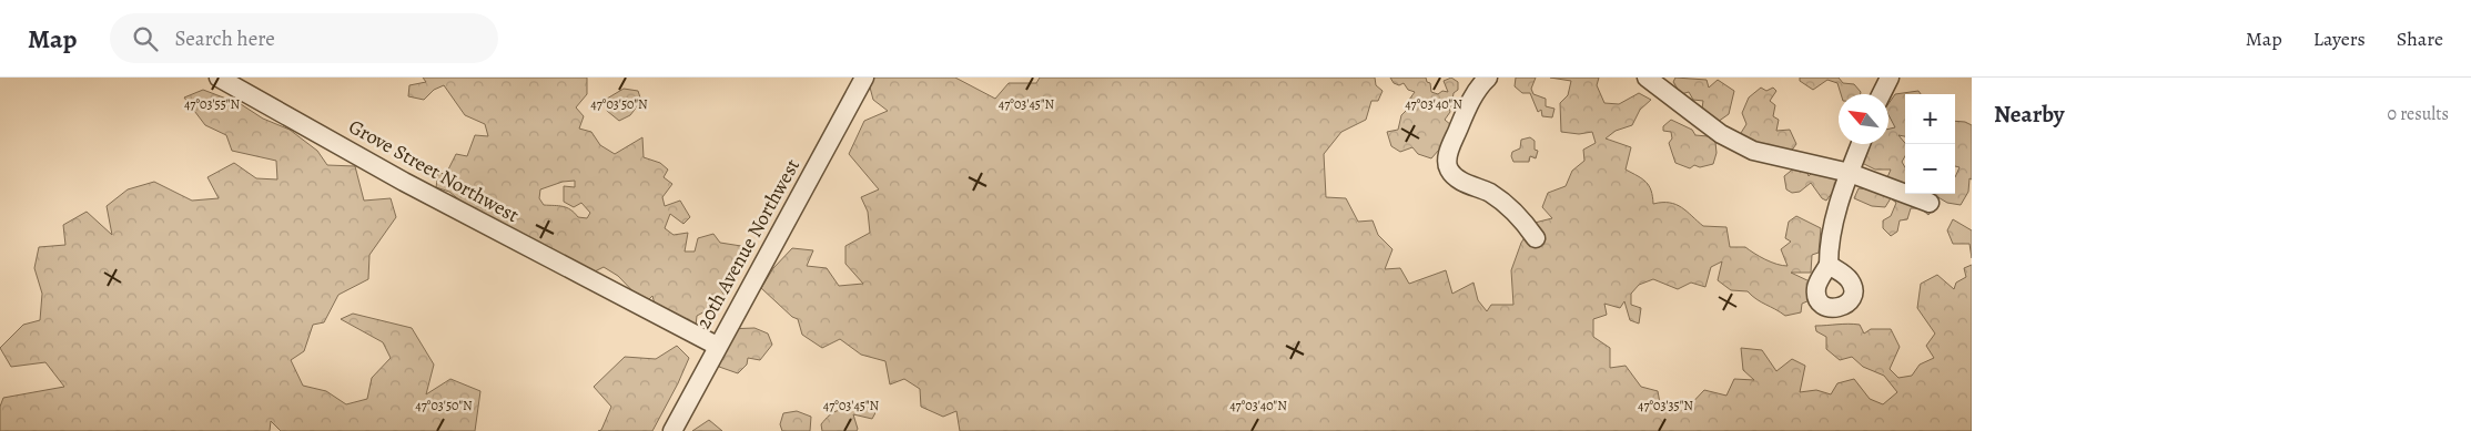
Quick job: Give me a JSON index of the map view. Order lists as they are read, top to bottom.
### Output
{
  "streets": {
    "street": ["Grove Street Northwest", "20th Avenue Northwest"]
  },
  "crossings": [
    ["Grove Street Northwest", "20th Avenue Northwest"]
  ],
  "north": "top left",
  "page": {
    "header": "Map",
    "search": "Search here",
    "nav": ["Map", "Layers", "Share"],
    "heading": ["Nearby", "0 results"],
    "map_buttons": ["+", "−"]
  },
  "coordinates": [
    "47°03'55\"N",
    "47°03'50\"N",
    "47°03'45\"N",
    "47°03'40\"N",
    "47°03'35\"N"
  ]
}
